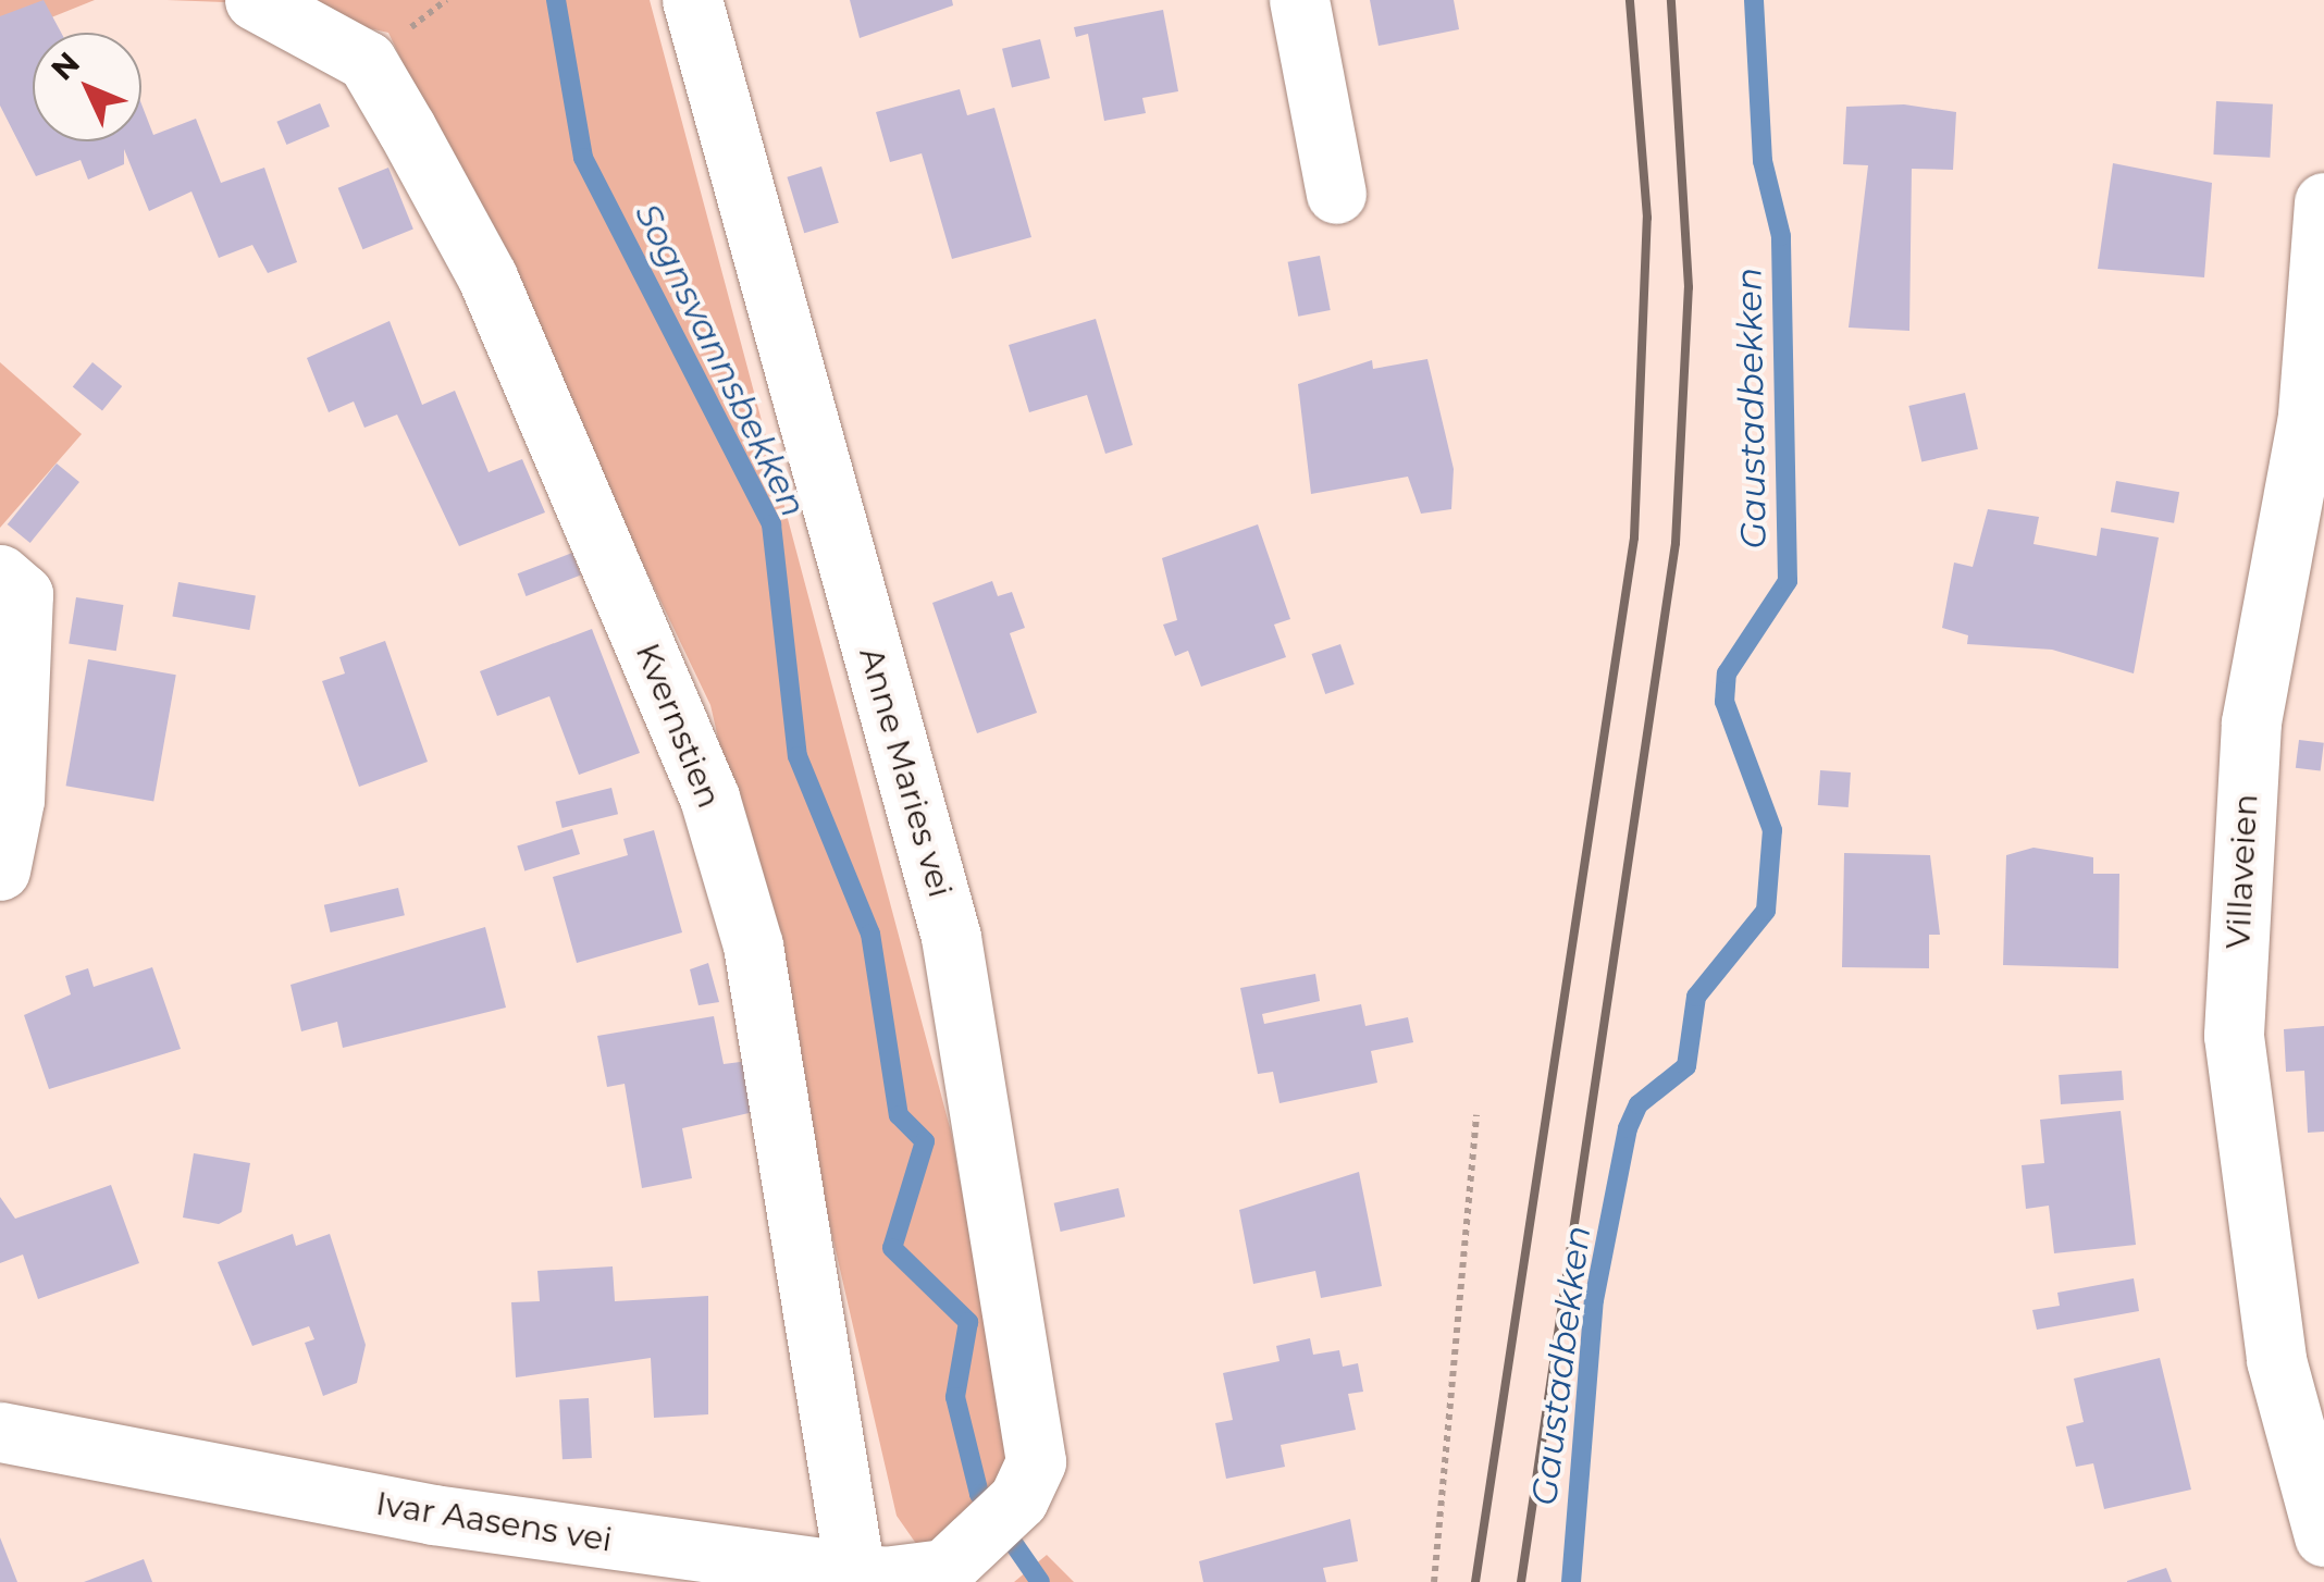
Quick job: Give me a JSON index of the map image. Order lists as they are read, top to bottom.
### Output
{
  "streets": {
    "street": [
      "Kvernstien",
      "Anne Maries vei",
      "Villaveien",
      "Ivar Aasens vei"
    ]
  },
  "crossings": [
    ["Kvernstien", "Ivar Aasens vei"],
    ["Anne Maries vei", "Ivar Aasens vei"]
  ],
  "water": ["Sognsvannsbekken", "Gaustadbekken"],
  "north": "top left"
}
